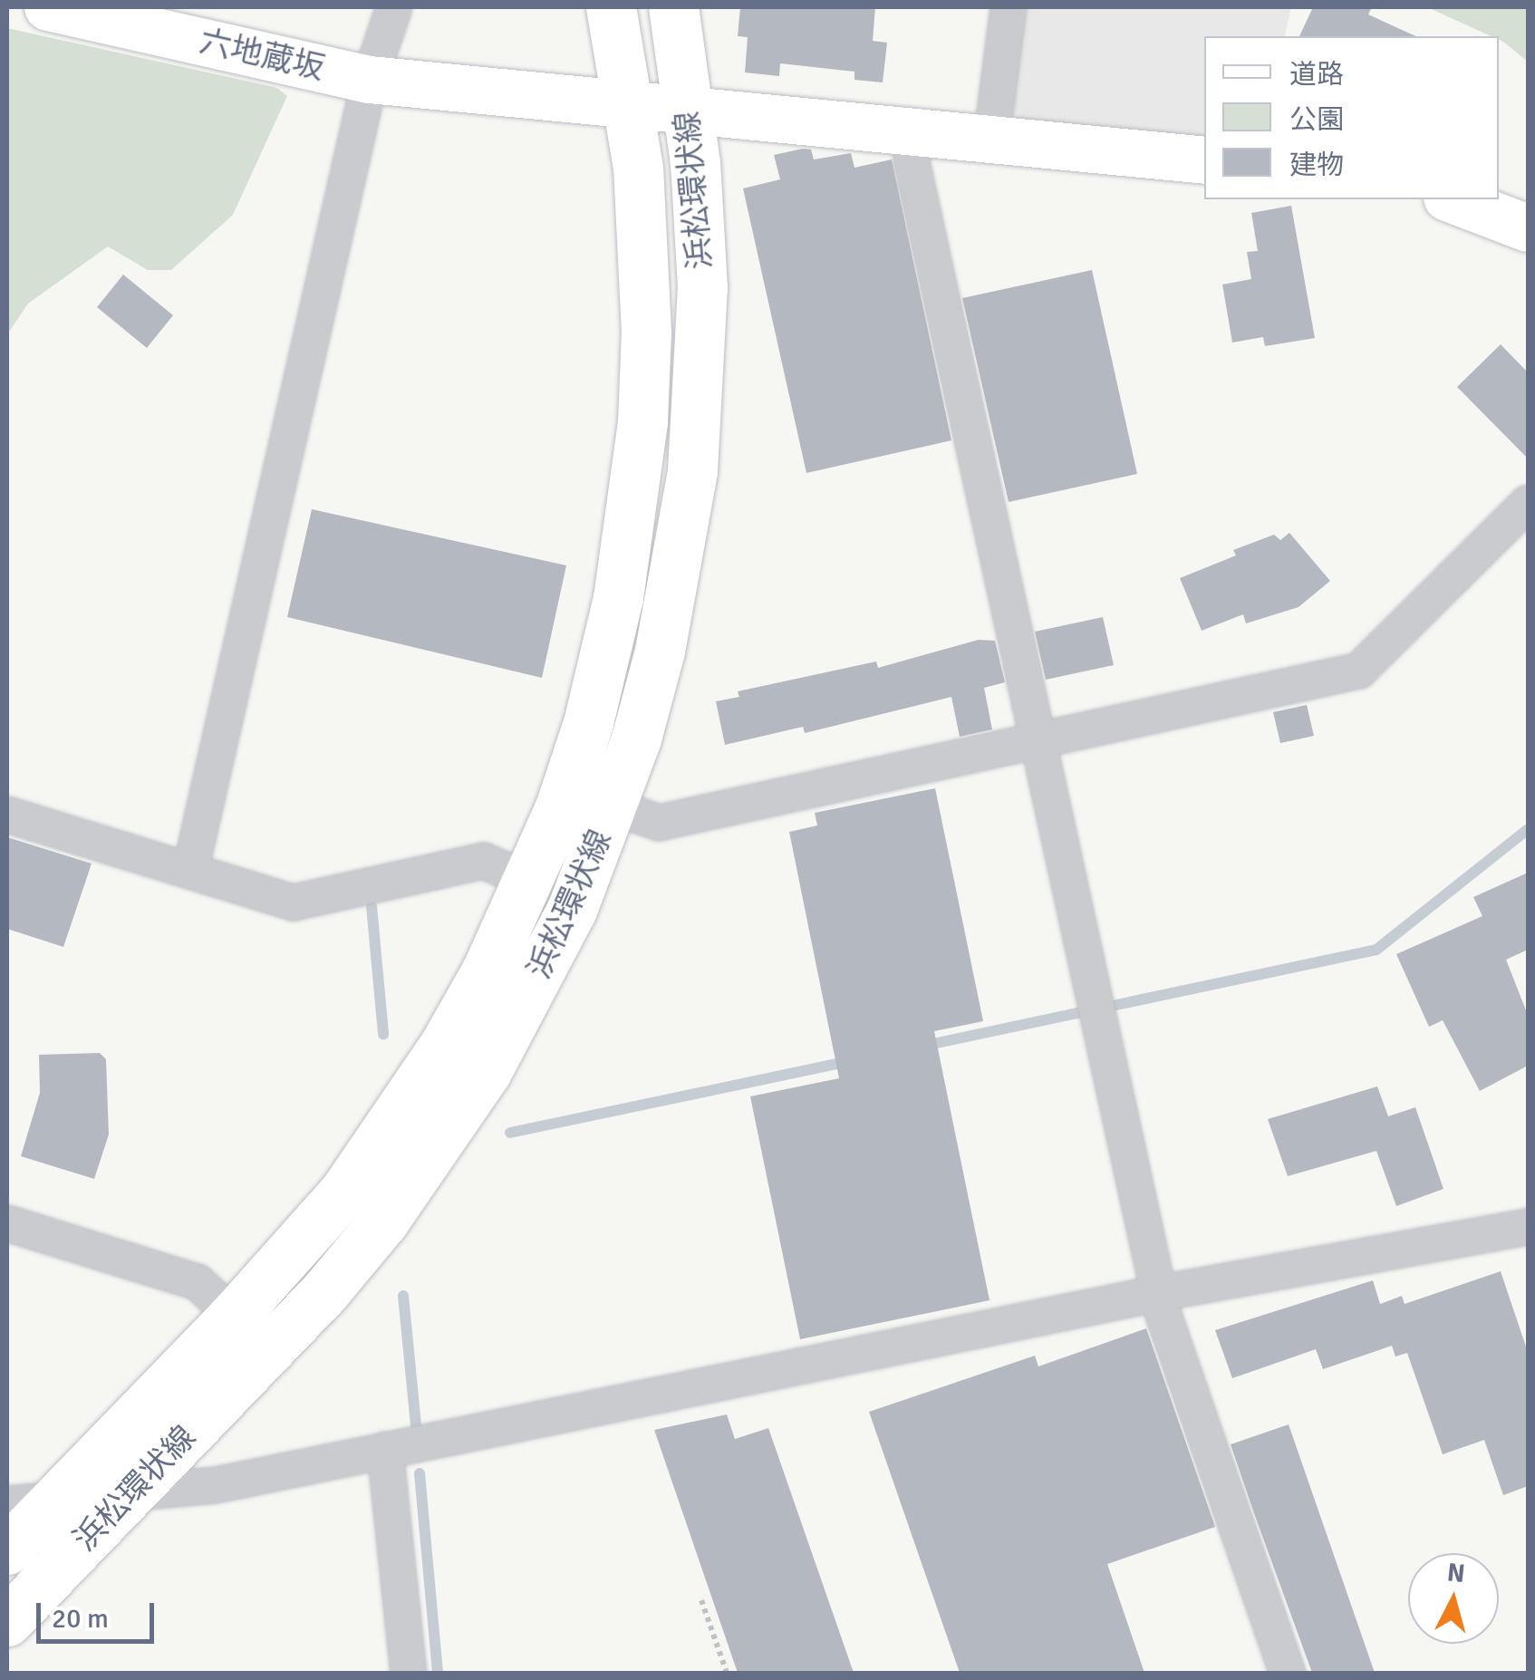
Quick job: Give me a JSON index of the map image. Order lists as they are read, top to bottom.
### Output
{
  "streets": {
    "main road": ["浜松環状線"],
    "street": ["六地蔵坂"]
  },
  "crossings": [
    ["六地蔵坂", "浜松環状線"]
  ],
  "legend": ["道路", "公園", "建物"],
  "scale_bar": "20 m",
  "north": "top"
}
